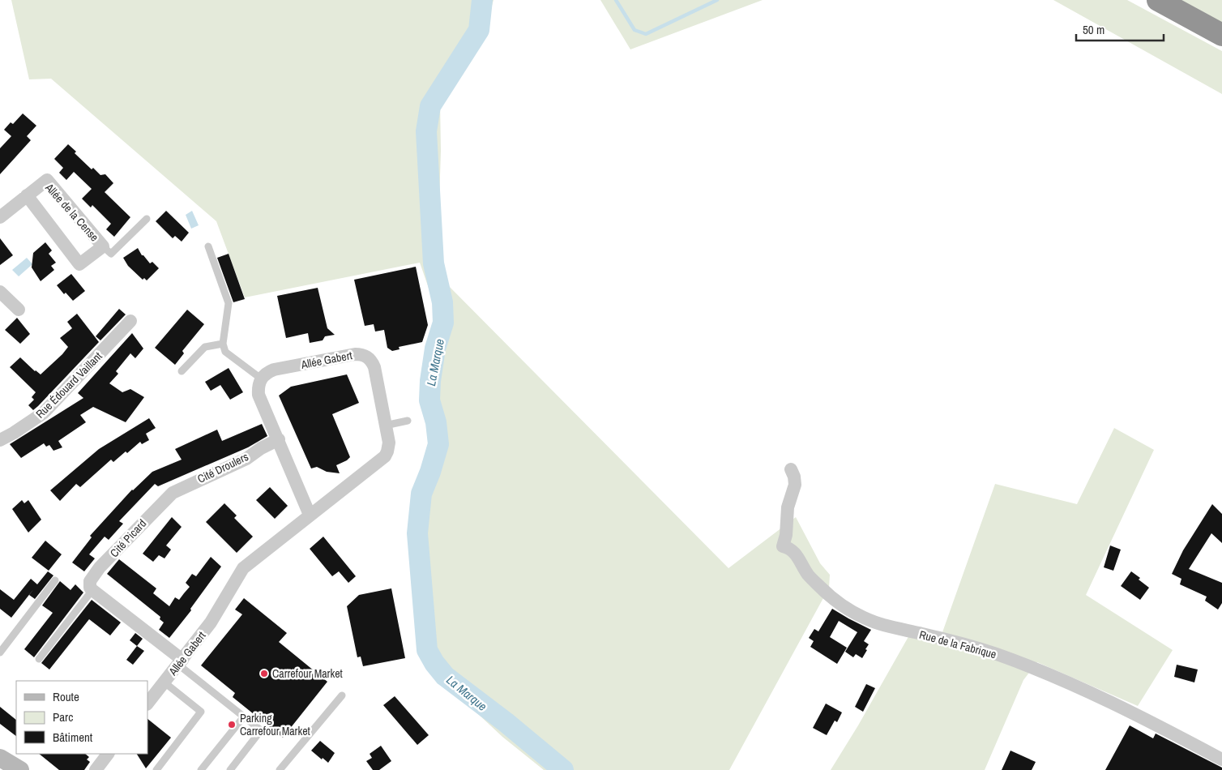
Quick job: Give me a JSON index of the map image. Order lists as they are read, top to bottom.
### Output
{
  "streets": {
    "street": [
      "Allée de la Cense",
      "Allée Gabert",
      "Rue Édouard Vaillant",
      "Cité Droulers",
      "Cité Picard",
      "Rue de la Fabrique"
    ]
  },
  "crossings": [
    ["Cité Droulers", "Cité Picard"]
  ],
  "water": ["La Marque"],
  "places": ["Carrefour Market", "Parking Carrefour Market"],
  "legend": ["Route", "Parc", "Bâtiment"],
  "scale_bar": "50 m"
}
